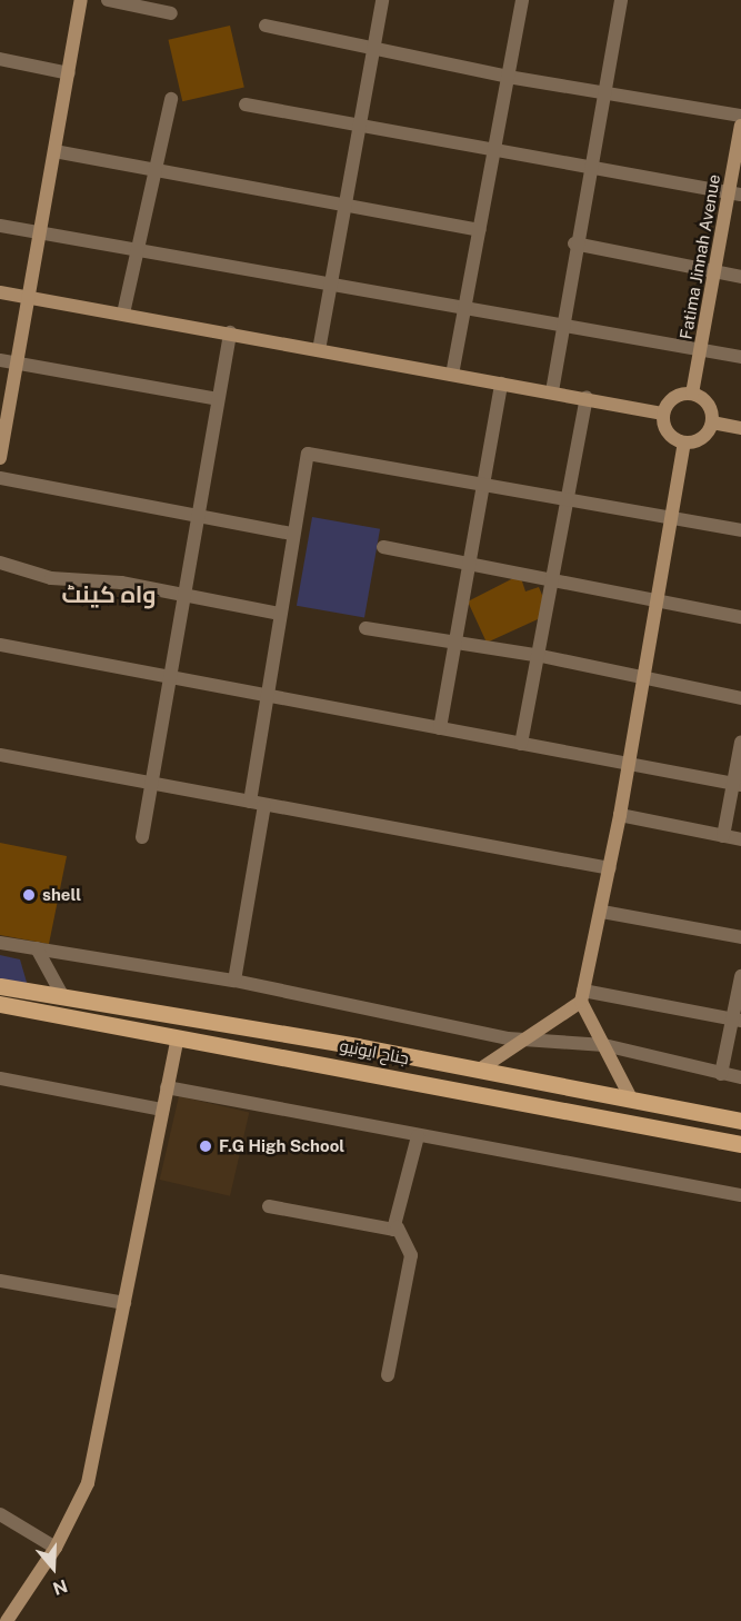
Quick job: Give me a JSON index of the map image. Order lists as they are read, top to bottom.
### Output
{
  "streets": {
    "main road": ["جناح ایونیو"],
    "street": ["Fatima Jinnah Avenue"]
  },
  "districts": ["واہ کینٹ"],
  "places": ["shell", "F.G High School"],
  "north": "bottom"
}
